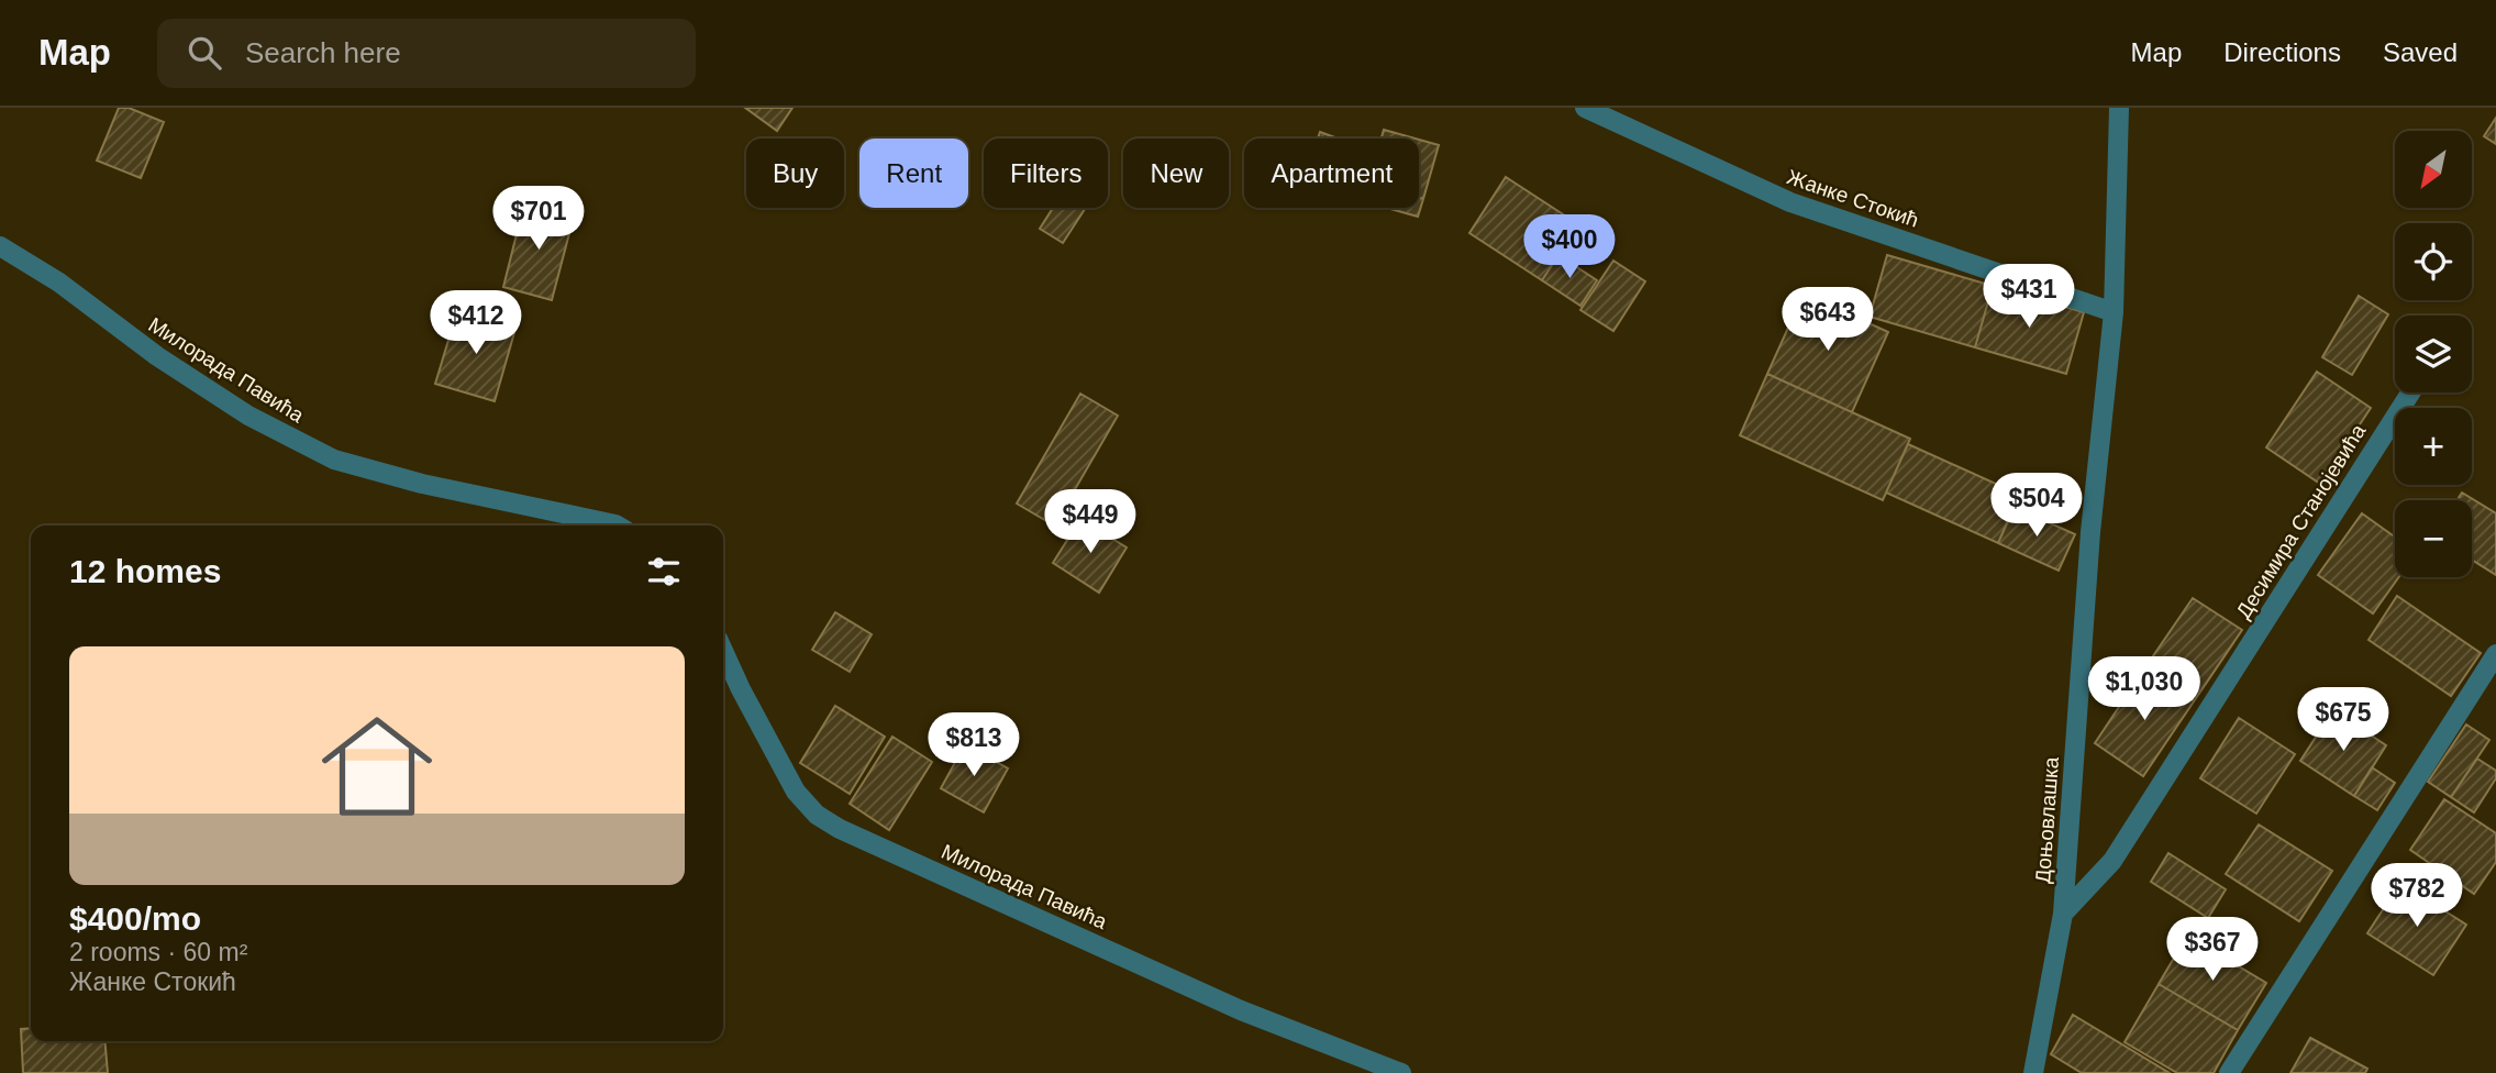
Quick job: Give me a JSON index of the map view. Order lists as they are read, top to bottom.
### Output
{
  "streets": {
    "street": [
      "Жанке Стокић",
      "Милорада Павића",
      "Десимира Станојевића",
      "Доњовлашка"
    ]
  },
  "crossings": [
    ["Жанке Стокић", "Доњовлашка"],
    ["Десимира Станојевића", "Доњовлашка"]
  ],
  "north": "bottom left",
  "page": {
    "header": "Map",
    "search": "Search here",
    "nav": ["Map", "Directions", "Saved"],
    "map_buttons": ["+", "−"],
    "chip": [
      "Buy",
      "Rent",
      "Filters",
      "New",
      "Apartment"
    ],
    "price": [
      "$701",
      "$400",
      "$431",
      "$643",
      "$412",
      "$504",
      "$449",
      "$1,030",
      "$675",
      "$813",
      "$782",
      "$367"
    ],
    "heading": "12 homes",
    "list": [
      {
        "name": "$400/mo",
        "note": "2 rooms · 60 m² · Жанке Стокић"
      }
    ]
  }
}
